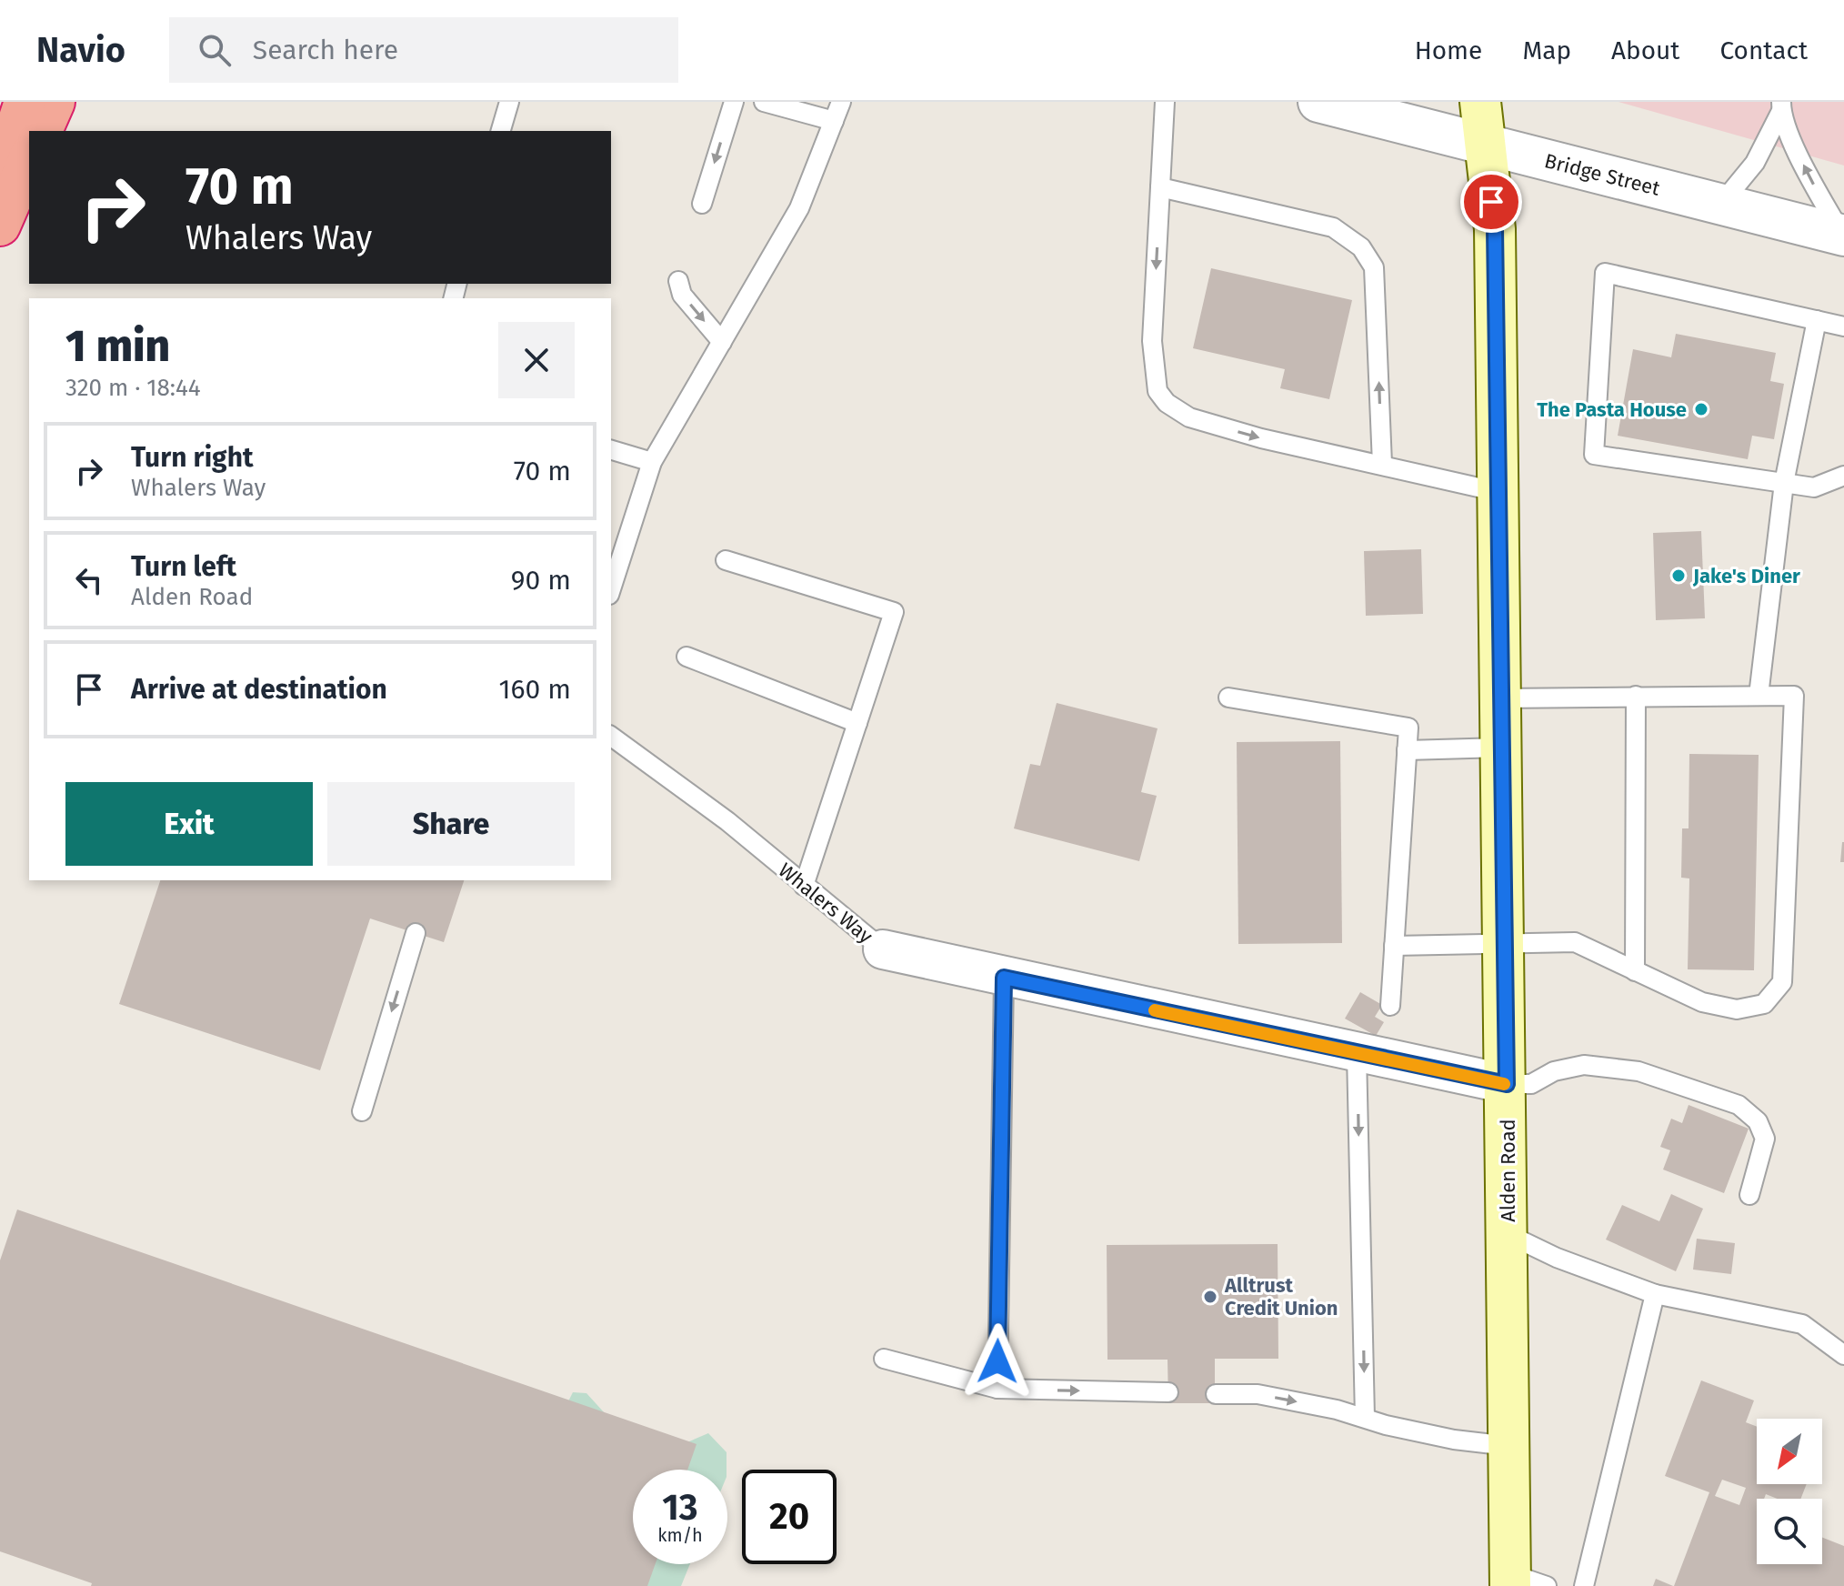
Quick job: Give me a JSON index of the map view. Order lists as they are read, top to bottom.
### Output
{
  "streets": {
    "main road": ["Alden Road"],
    "street": ["Bridge Street", "Whalers Way"]
  },
  "crossings": [
    ["Bridge Street", "Alden Road"],
    ["Whalers Way", "Alden Road"]
  ],
  "places": ["The Pasta House", "Jake's Diner", "Alltrust Credit Union"],
  "north": "bottom left",
  "page": {
    "header": "Navio",
    "search": "Search here",
    "nav": [
      "Home",
      "Map",
      "About",
      "Contact"
    ],
    "turn": ["70 m", "Whalers Way"],
    "heading": ["1 min", "320 m · 18:44"],
    "list": [
      {
        "name": "Turn right",
        "note": "Whalers Way",
        "value": "70 m"
      },
      {
        "name": "Turn left",
        "note": "Alden Road",
        "value": "90 m"
      },
      {
        "name": "Arrive at destination",
        "value": "160 m"
      }
    ],
    "buttons": ["Exit", "Share"],
    "speed": "13 km/h",
    "limit": "20"
  }
}
